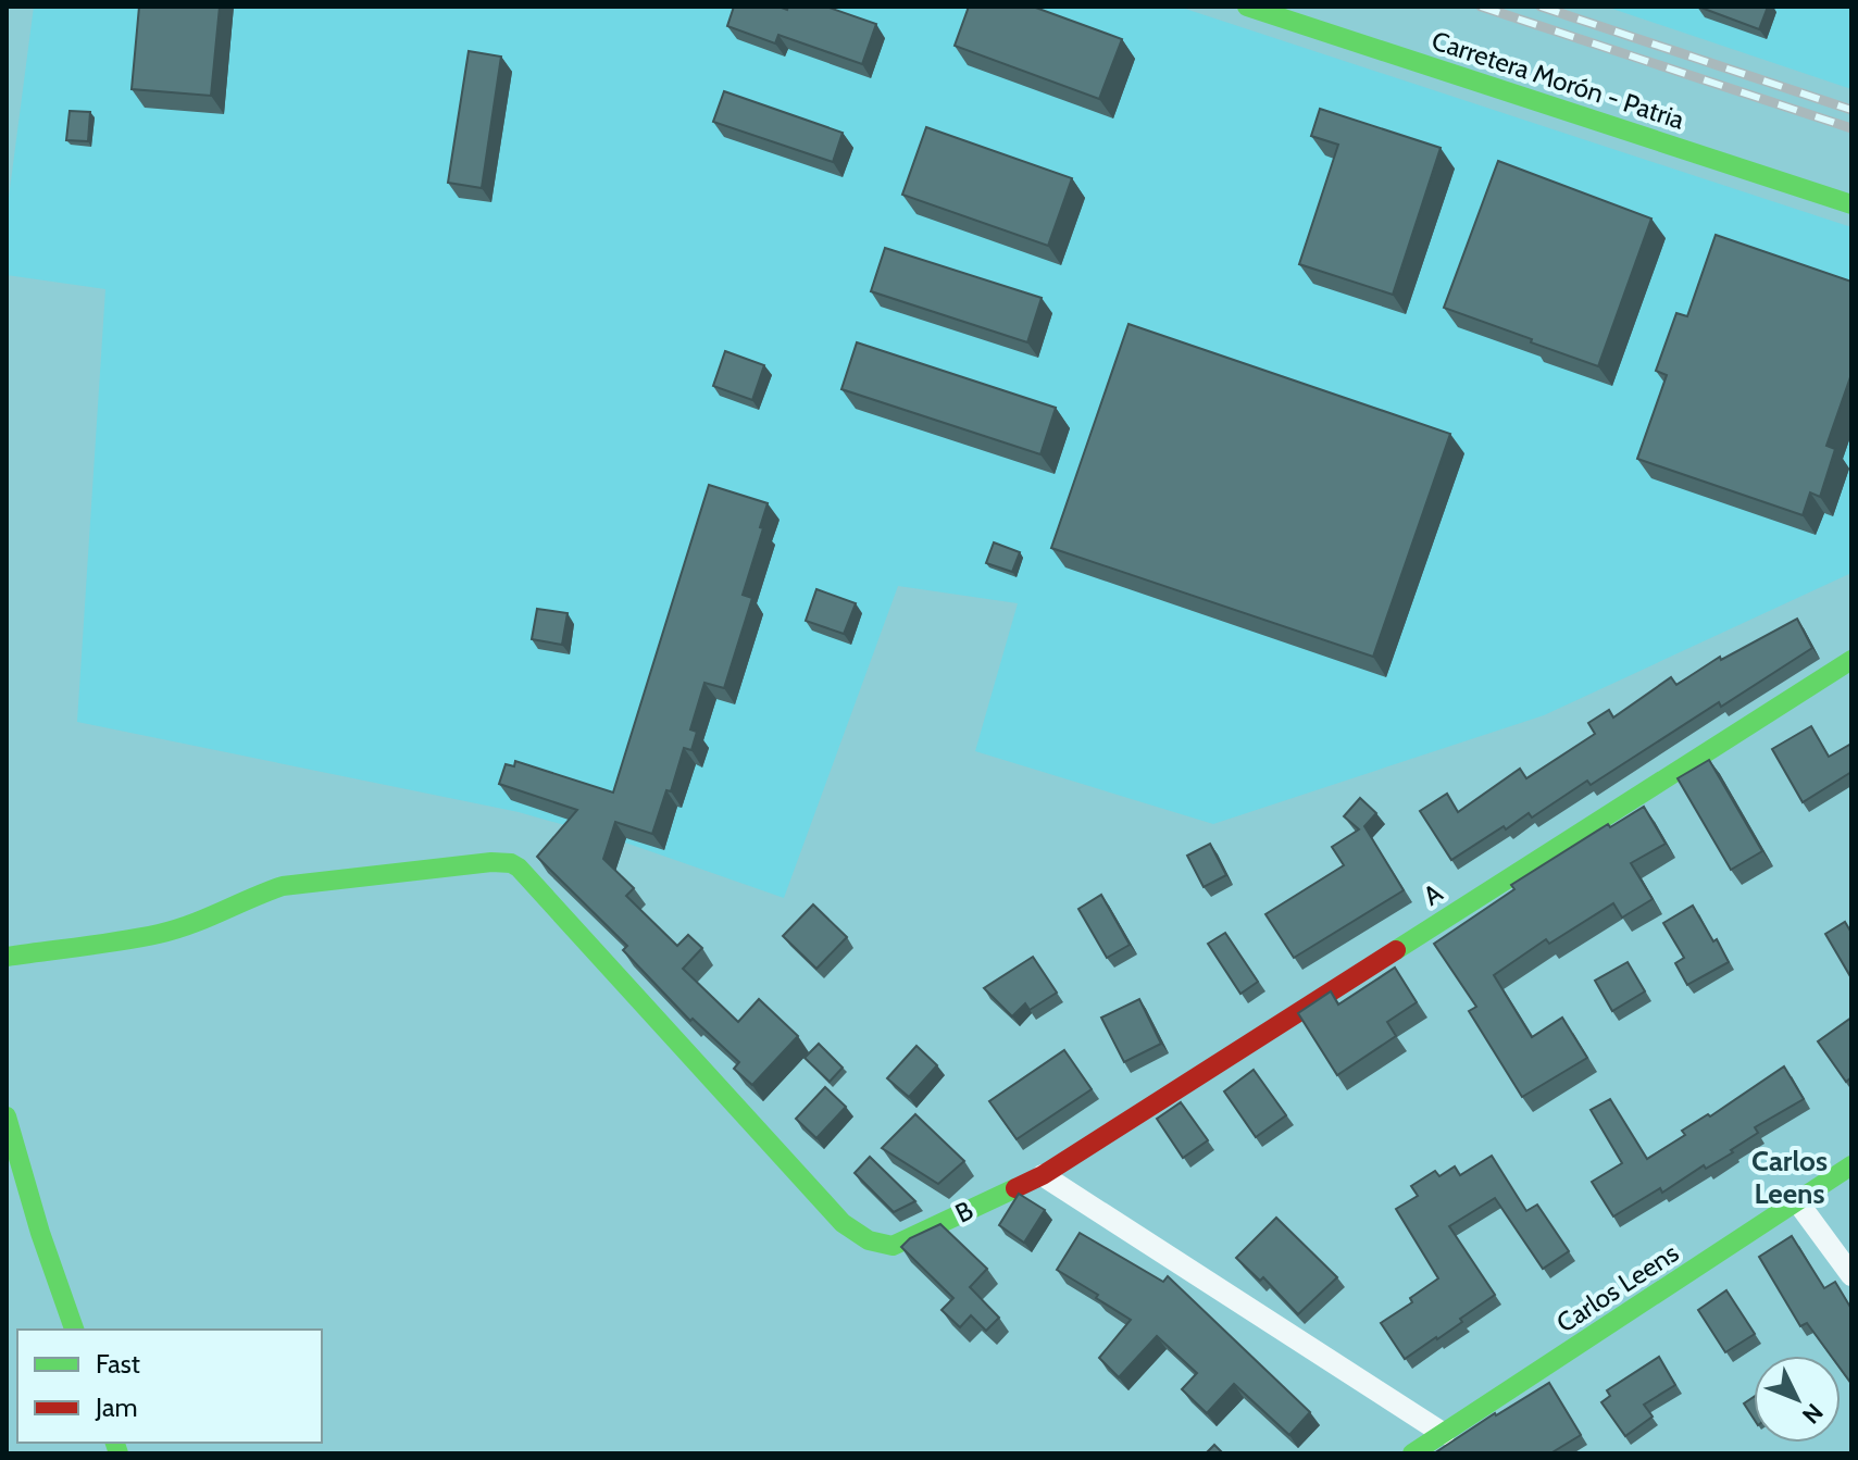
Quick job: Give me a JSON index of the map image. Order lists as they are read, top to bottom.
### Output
{
  "streets": {
    "street": [
      "Carretera Morón - Patria",
      "A",
      "B",
      "Carlos Leens"
    ]
  },
  "crossings": [
    ["A", "B"]
  ],
  "districts": ["Carlos Leens"],
  "legend": ["Fast", "Jam"],
  "north": "bottom right"
}
